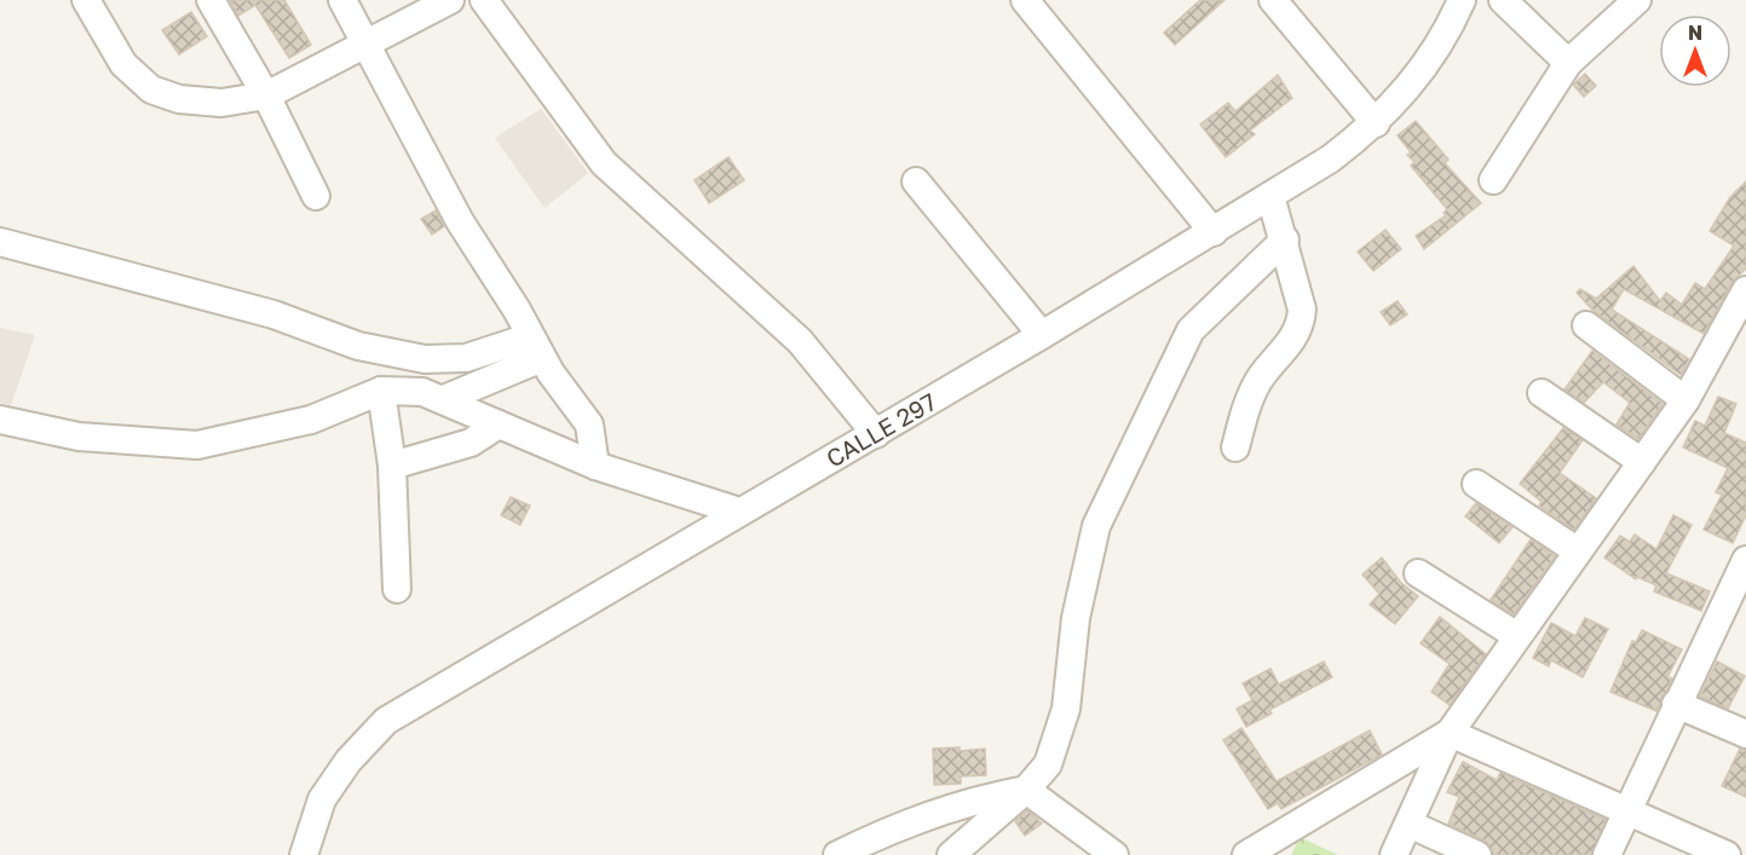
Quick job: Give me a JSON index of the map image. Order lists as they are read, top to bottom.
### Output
{
  "streets": {
    "street": ["CALLE 297"]
  },
  "north": "top"
}
